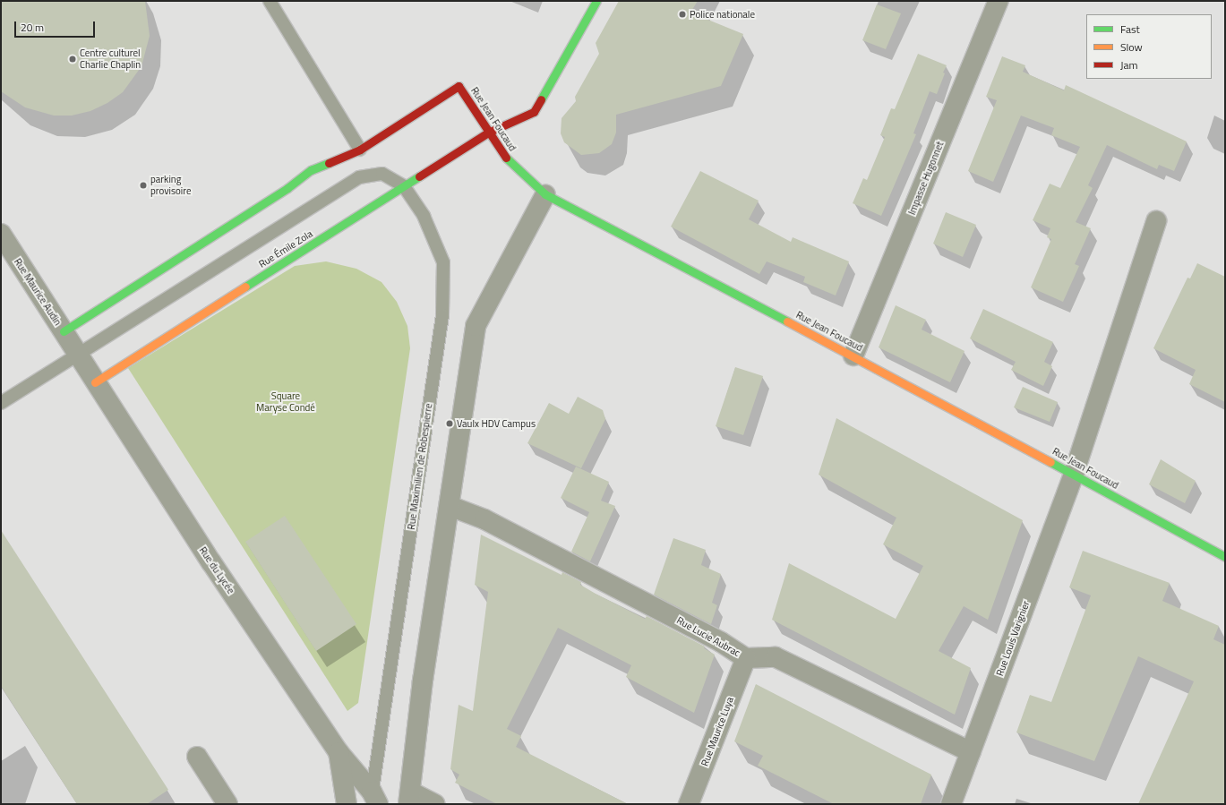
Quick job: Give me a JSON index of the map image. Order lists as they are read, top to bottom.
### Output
{
  "streets": {
    "street": [
      "Rue Jean Foucaud",
      "Impasse Hugonnet",
      "Rue Émile Zola",
      "Rue Maurice Audin",
      "Rue du Lycée",
      "Rue Lucie Aubrac",
      "Rue Louis Varignier",
      "Rue Maurice Luya"
    ],
    "lane": ["Rue Maximilien de Robespierre"]
  },
  "crossings": [
    ["Rue Jean Foucaud", "Impasse Hugonnet"],
    ["Rue Jean Foucaud", "Rue Émile Zola"],
    ["Rue Jean Foucaud", "Rue Louis Varignier"],
    ["Rue Émile Zola", "Rue Maximilien de Robespierre"],
    ["Rue Émile Zola", "Rue du Lycée"],
    ["Rue Maurice Audin", "Rue du Lycée"],
    ["Rue Maximilien de Robespierre", "Rue du Lycée"],
    ["Rue Lucie Aubrac", "Rue Louis Varignier"],
    ["Rue Lucie Aubrac", "Rue Maurice Luya"]
  ],
  "parks": ["Square Maryse Condé"],
  "places": [
    "Police nationale",
    "Centre culturel Charlie Chaplin",
    "parking provisoire",
    "Vaulx HDV Campus"
  ],
  "legend": ["Fast", "Slow", "Jam"],
  "scale_bar": "20 m"
}
